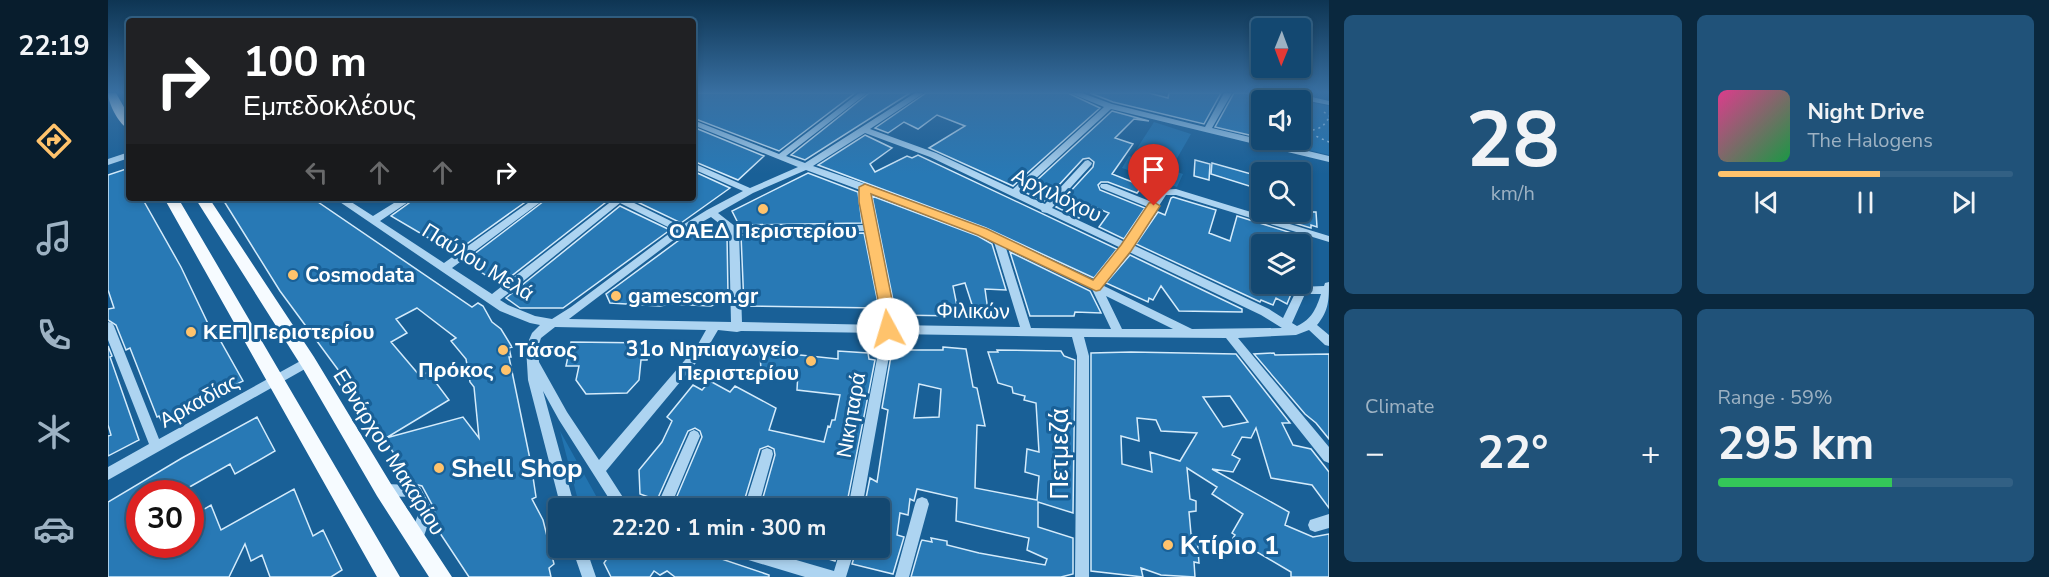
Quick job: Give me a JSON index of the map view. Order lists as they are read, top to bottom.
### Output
{
  "streets": {
    "main road": ["Εθνάρχου Μακαρίου"],
    "street": [
      "Αρχιλόχου",
      "Παύλου Μελά",
      "Φιλικών",
      "Αρκαδίας",
      "Νικηταρά",
      "Πετμεζά"
    ]
  },
  "crossings": [
    ["Αρχιλόχου", "Φιλικών"],
    ["Παύλου Μελά", "Φιλικών"],
    ["Φιλικών", "Νικηταρά"],
    ["Φιλικών", "Πετμεζά"],
    ["Αρκαδίας", "Εθνάρχου Μακαρίου"]
  ],
  "places": [
    "ΟΑΕΔ Περιστερίου",
    "Cosmodata",
    "gamescom.gr",
    "ΚΕΠ Περιστερίου",
    "Τάσος",
    "31ο Νηπιαγωγείο Περιστερίου",
    "Πρόκος",
    "Shell Shop",
    "Κτίριο 1"
  ],
  "north": "bottom",
  "page": {
    "tabs": "22:19",
    "tile": [
      ["28", "km/h"],
      "Climate",
      ["Range · 59%", "295 km"]
    ],
    "turn": ["100 m", "Εμπεδοκλέους"],
    "song": ["Night Drive", "The Halogens"],
    "heat": ["−", "22°", "+"],
    "limit": "30",
    "trip": "22:20 · 1 min · 300 m"
  }
}
